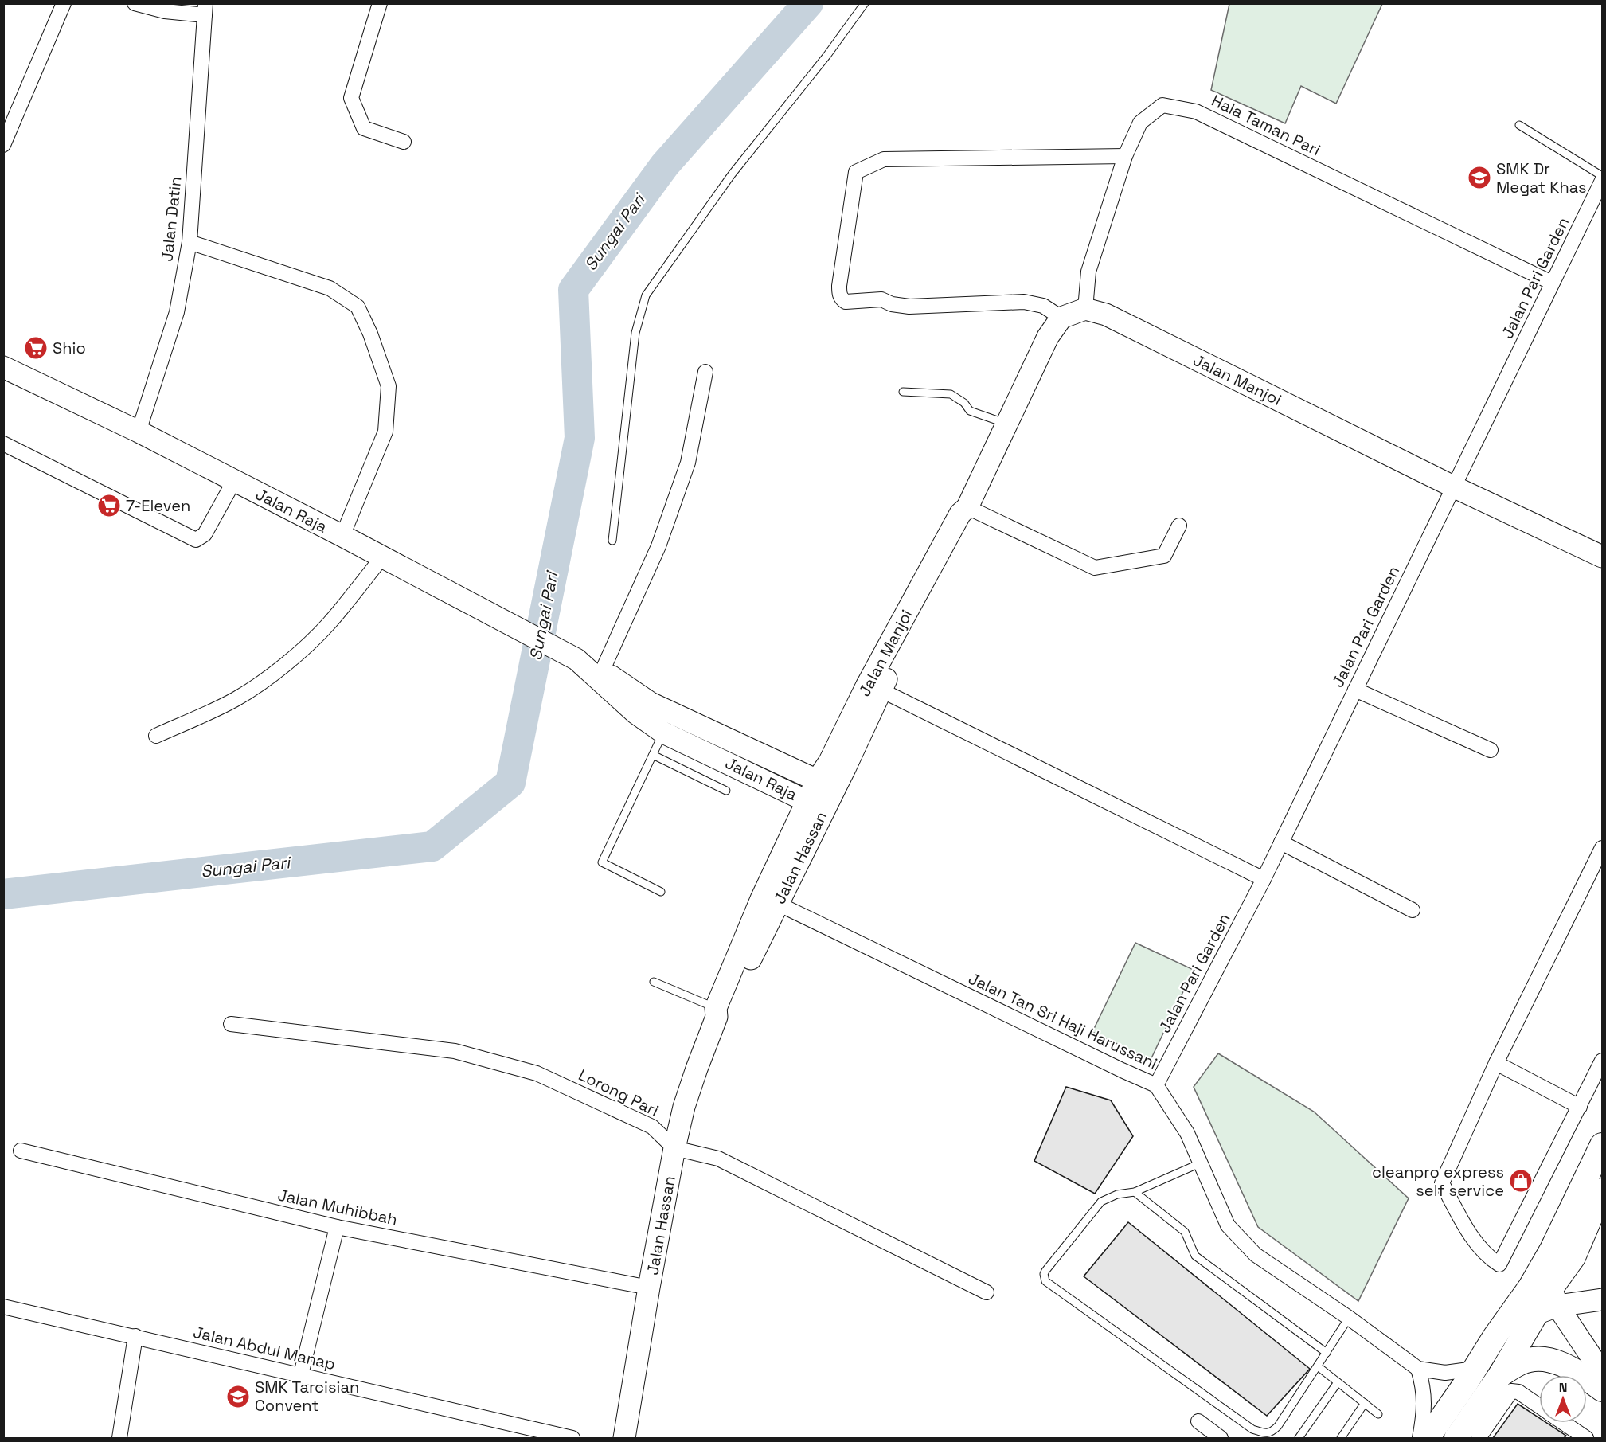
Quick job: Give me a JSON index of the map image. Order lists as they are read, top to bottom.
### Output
{
  "streets": {
    "street": [
      "Hala Taman Pari",
      "Jalan Datin",
      "Jalan Pari Garden",
      "Jalan Manjoi",
      "Jalan Raja",
      "Jalan Hassan",
      "Jalan Tan Sri Haji Harussani",
      "Lorong Pari",
      "Jalan Muhibbah",
      "Jalan Abdul Manap"
    ]
  },
  "crossings": [
    ["Hala Taman Pari", "Jalan Pari Garden"],
    ["Hala Taman Pari", "Jalan Manjoi"],
    ["Jalan Datin", "Jalan Raja"],
    ["Jalan Pari Garden", "Jalan Manjoi"],
    ["Jalan Pari Garden", "Jalan Tan Sri Haji Harussani"],
    ["Jalan Manjoi", "Jalan Raja"],
    ["Jalan Manjoi", "Jalan Hassan"],
    ["Jalan Raja", "Jalan Hassan"],
    ["Jalan Hassan", "Jalan Tan Sri Haji Harussani"],
    ["Jalan Hassan", "Lorong Pari"],
    ["Jalan Hassan", "Jalan Muhibbah"]
  ],
  "water": ["Sungai Pari"],
  "places": {
    "school or university": ["SMK Dr Megat Khas", "SMK Tarcisian Convent"],
    "supermarket": ["Shio", "7-Eleven"],
    "shop": ["cleanpro express self service"]
  },
  "north": "top"
}
